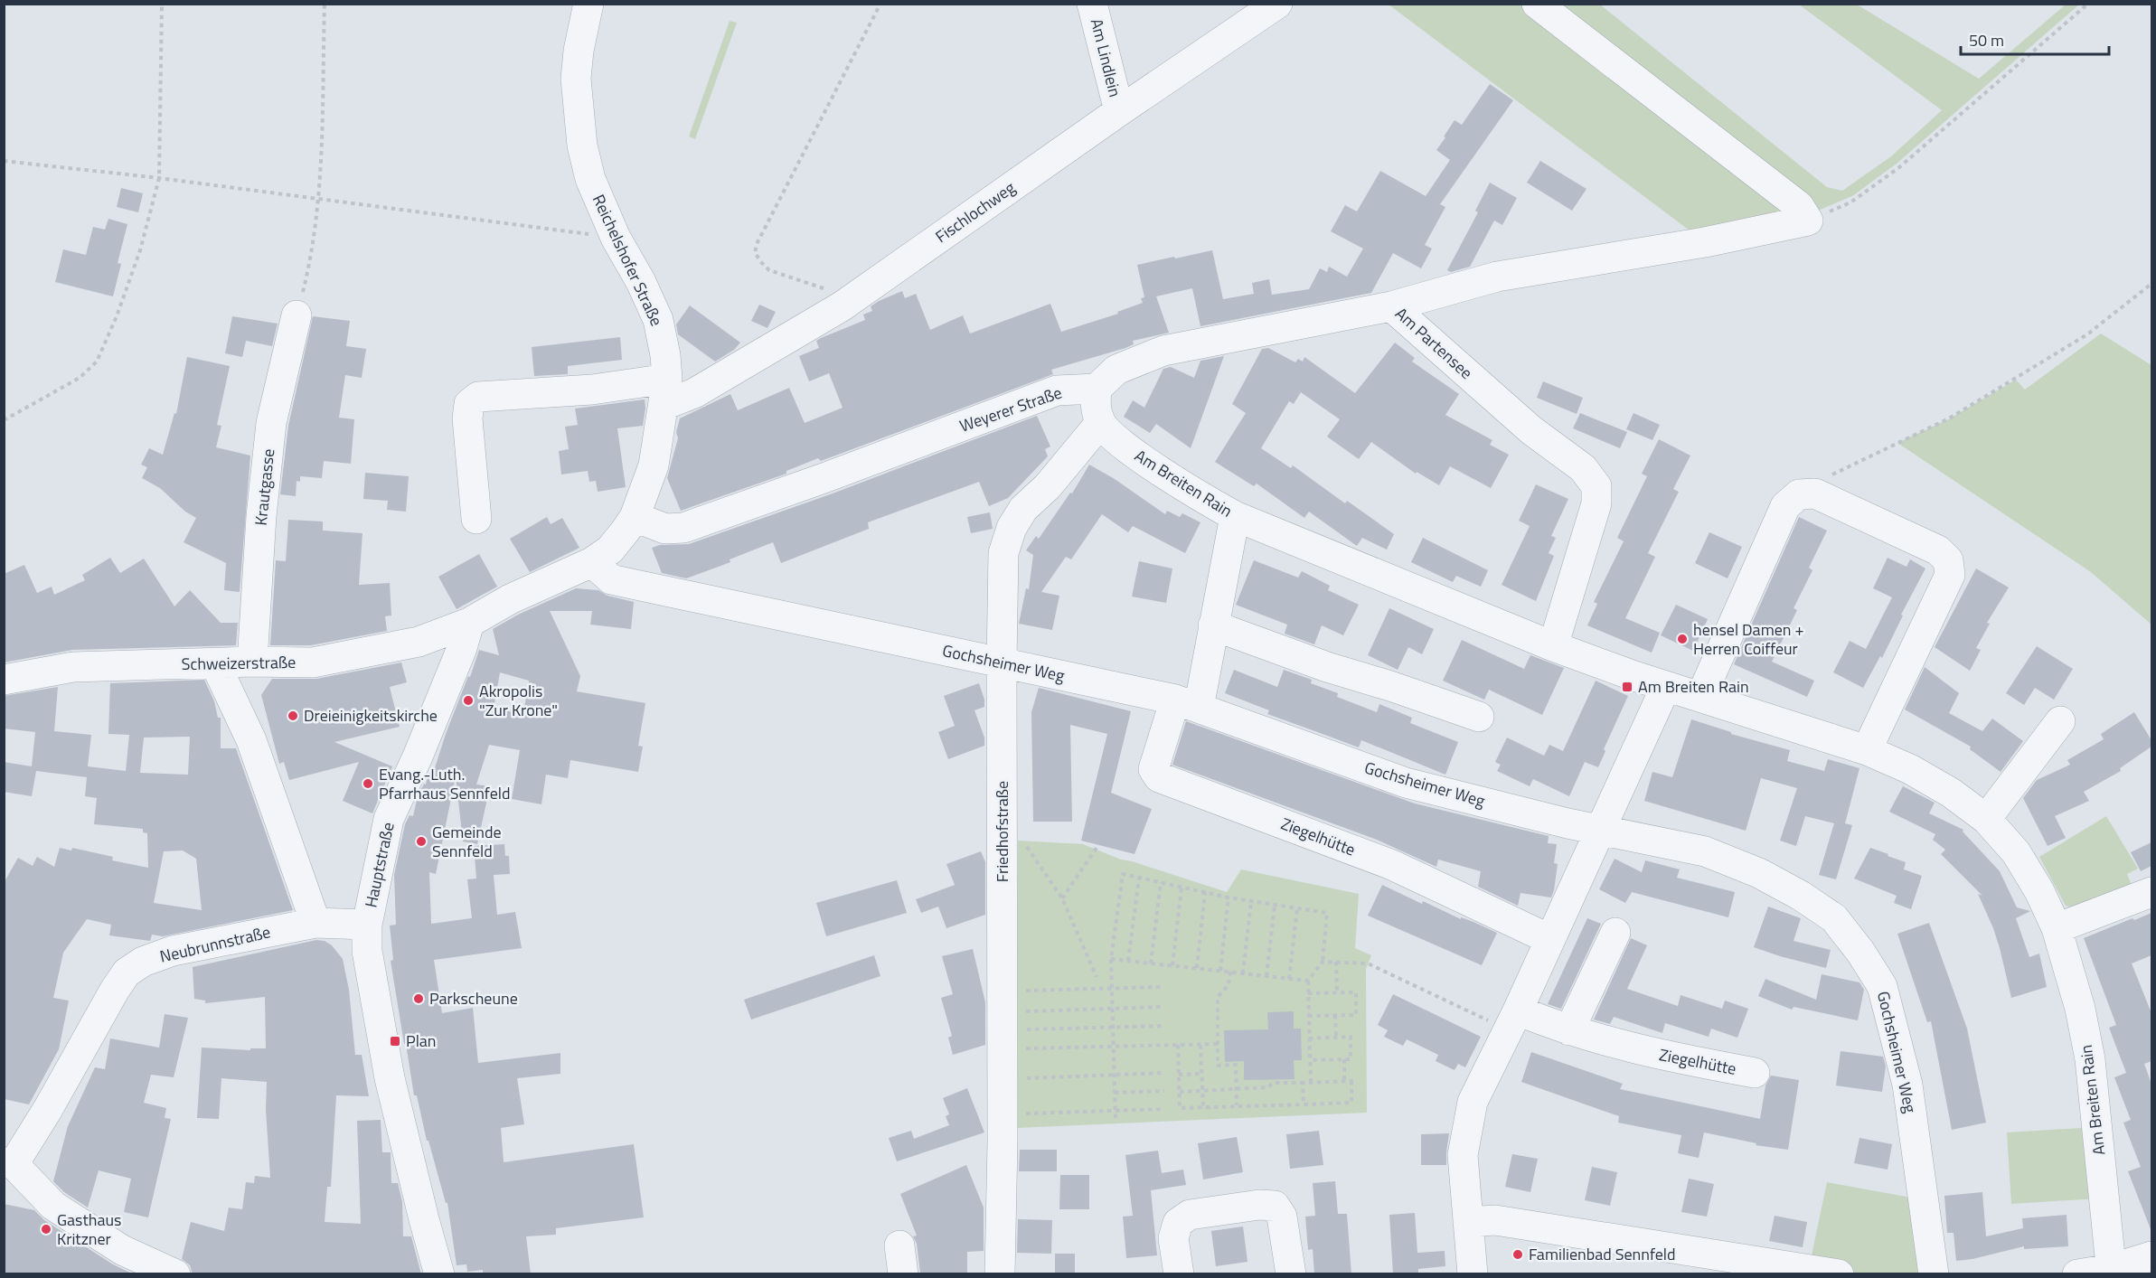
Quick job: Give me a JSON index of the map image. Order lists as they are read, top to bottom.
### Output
{
  "streets": {
    "street": [
      "Am Lindlein",
      "Fischlochweg",
      "Reichelshofer Straße",
      "Am Partensee",
      "Weyerer Straße",
      "Am Breiten Rain",
      "Krautgasse",
      "Schweizerstraße",
      "Gochsheimer Weg",
      "Friedhofstraße",
      "Ziegelhütte",
      "Hauptstraße",
      "Neubrunnstraße"
    ]
  },
  "crossings": [
    ["Am Lindlein", "Fischlochweg"],
    ["Fischlochweg", "Reichelshofer Straße"],
    ["Reichelshofer Straße", "Weyerer Straße"],
    ["Reichelshofer Straße", "Gochsheimer Weg"],
    ["Am Partensee", "Am Breiten Rain"],
    ["Am Breiten Rain", "Friedhofstraße"],
    ["Krautgasse", "Schweizerstraße"],
    ["Schweizerstraße", "Hauptstraße"],
    ["Gochsheimer Weg", "Friedhofstraße"],
    ["Gochsheimer Weg", "Ziegelhütte"],
    ["Hauptstraße", "Neubrunnstraße"]
  ],
  "places": {
    "other": [
      "hensel Damen + Herren Coiffeur",
      "Akropolis \"Zur Krone\"",
      "Dreieinigkeitskirche",
      "Evang.-Luth. Pfarrhaus Sennfeld",
      "Gemeinde Sennfeld",
      "Parkscheune",
      "Gasthaus Kritzner",
      "Familienbad Sennfeld"
    ],
    "transit": ["Am Breiten Rain", "Plan"]
  },
  "scale_bar": "50 m"
}
